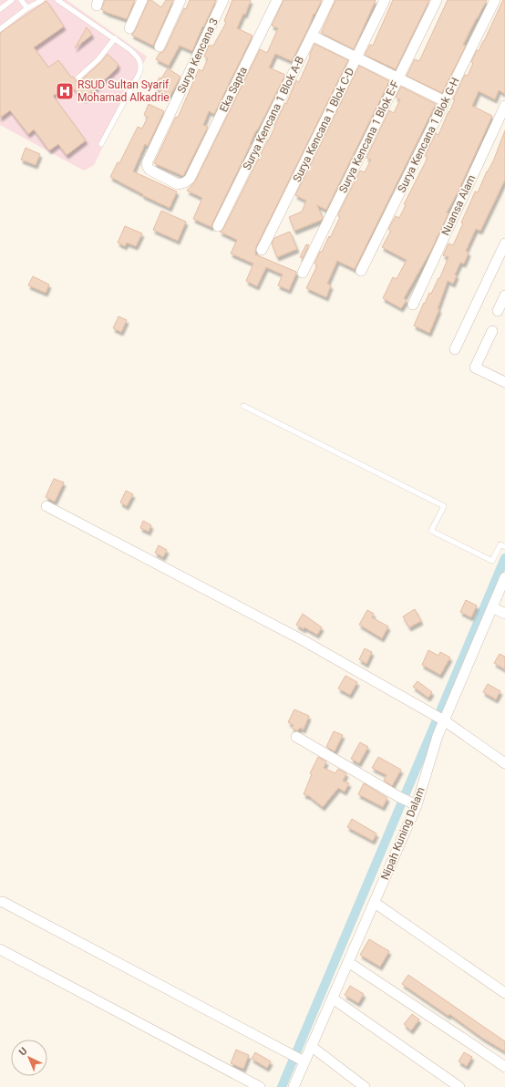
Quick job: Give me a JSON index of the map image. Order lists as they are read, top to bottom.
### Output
{
  "streets": {
    "street": [
      "Surya Kencana 3",
      "Eka Sapta",
      "Surya Kencana 1 Blok A-B",
      "Surya Kencana 1 Blok C-D",
      "Surya Kencana 1 Blok G-H",
      "Surya Kencana 1 Blok E-F",
      "Nuansa Alam",
      "Nipah Kuning Dalam"
    ]
  },
  "crossings": [
    ["Surya Kencana 3", "Eka Sapta"]
  ],
  "places": {
    "hospital": ["RSUD Sultan Syarif Mohamad Alkadrie"]
  },
  "north": "top left"
}
